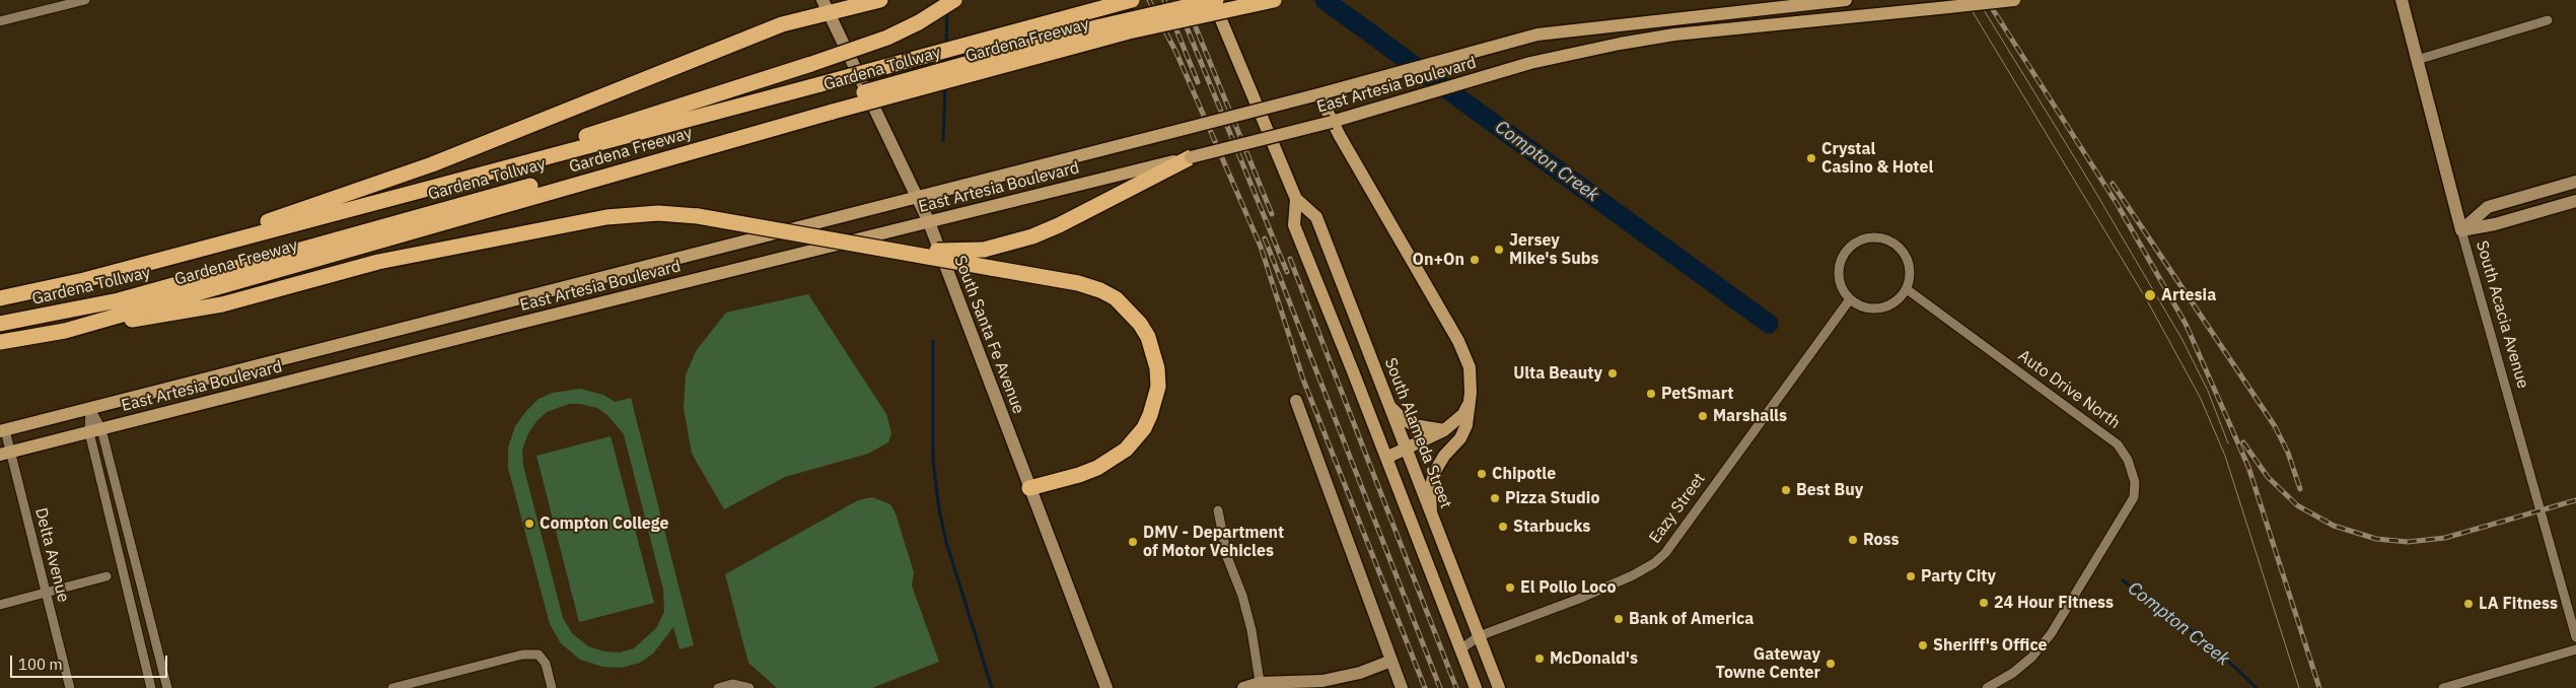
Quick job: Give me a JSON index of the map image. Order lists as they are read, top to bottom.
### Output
{
  "streets": {
    "highway": ["Gardena Freeway", "Gardena Tollway"],
    "main road": ["East Artesia Boulevard", "South Alameda Street"],
    "street": [
      "South Acacia Avenue",
      "South Santa Fe Avenue",
      "Auto Drive North",
      "Eazy Street",
      "Delta Avenue"
    ]
  },
  "crossings": [
    ["Gardena Freeway", "Gardena Tollway"],
    ["Gardena Tollway", "South Alameda Street"],
    ["East Artesia Boulevard", "South Santa Fe Avenue"],
    ["East Artesia Boulevard", "Delta Avenue"],
    ["Auto Drive North", "Eazy Street"],
    ["South Alameda Street", "Eazy Street"]
  ],
  "water": ["Compton Creek"],
  "places": [
    "Crystal Casino & Hotel",
    "Jersey Mike's Subs",
    "On+On",
    "Artesia",
    "Ulta Beauty",
    "PetSmart",
    "Marshalls",
    "Chipotle",
    "Best Buy",
    "Pizza Studio",
    "Compton College",
    "Starbucks",
    "Ross",
    "DMV - Department of Motor Vehicles",
    "Party City",
    "El Pollo Loco",
    "24 Hour Fitness",
    "LA Fitness",
    "Bank of America",
    "Sheriff's Office",
    "McDonald's",
    "Gateway Towne Center"
  ],
  "scale_bar": "100 m"
}
